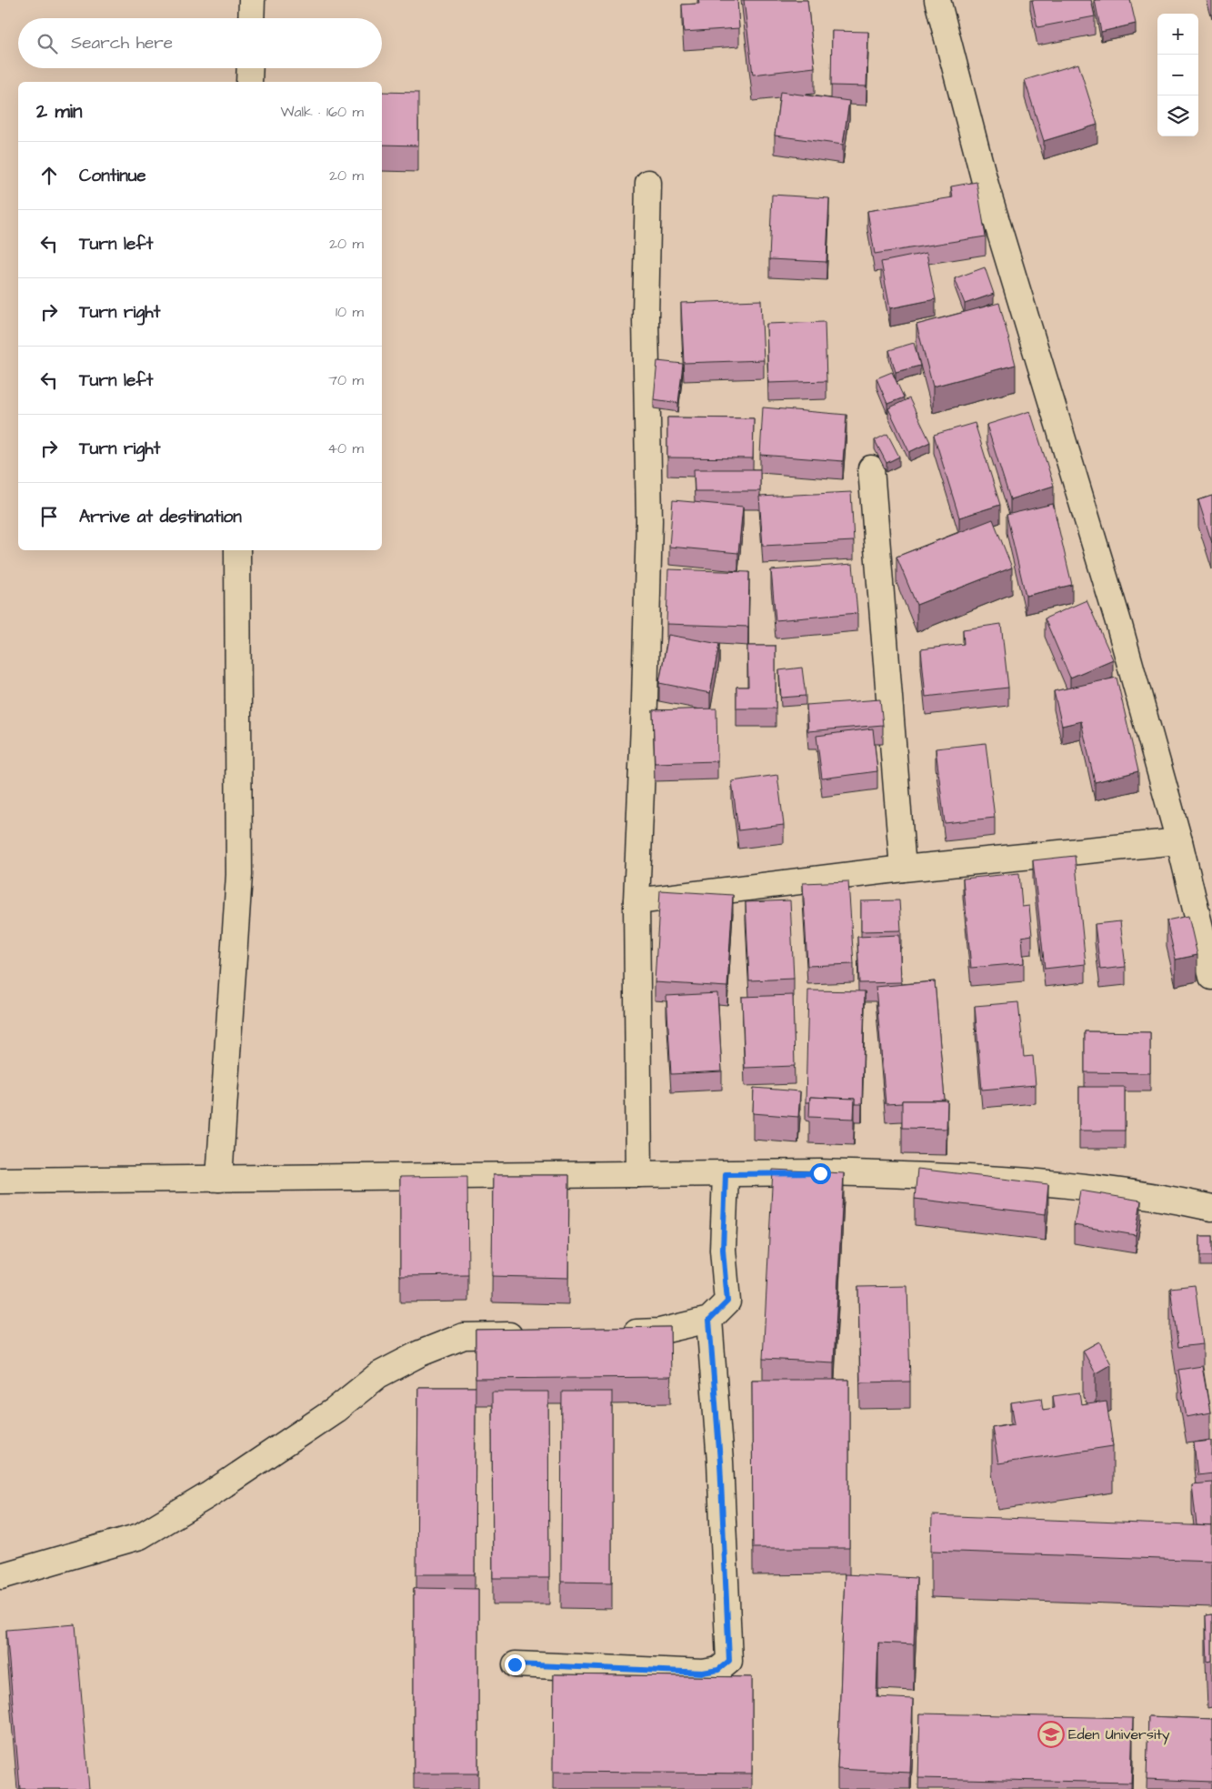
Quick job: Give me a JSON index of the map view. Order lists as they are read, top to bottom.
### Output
{
  "places": {
    "school or university": ["Eden University"]
  },
  "page": {
    "map_buttons": ["+", "−"],
    "search": "Search here",
    "heading": ["2 min", "Walk · 160 m"],
    "list": [
      ["Continue", "20 m"],
      ["Turn left", "20 m"],
      ["Turn right", "10 m"],
      ["Turn left", "70 m"],
      ["Turn right", "40 m"],
      "Arrive at destination"
    ]
  }
}
